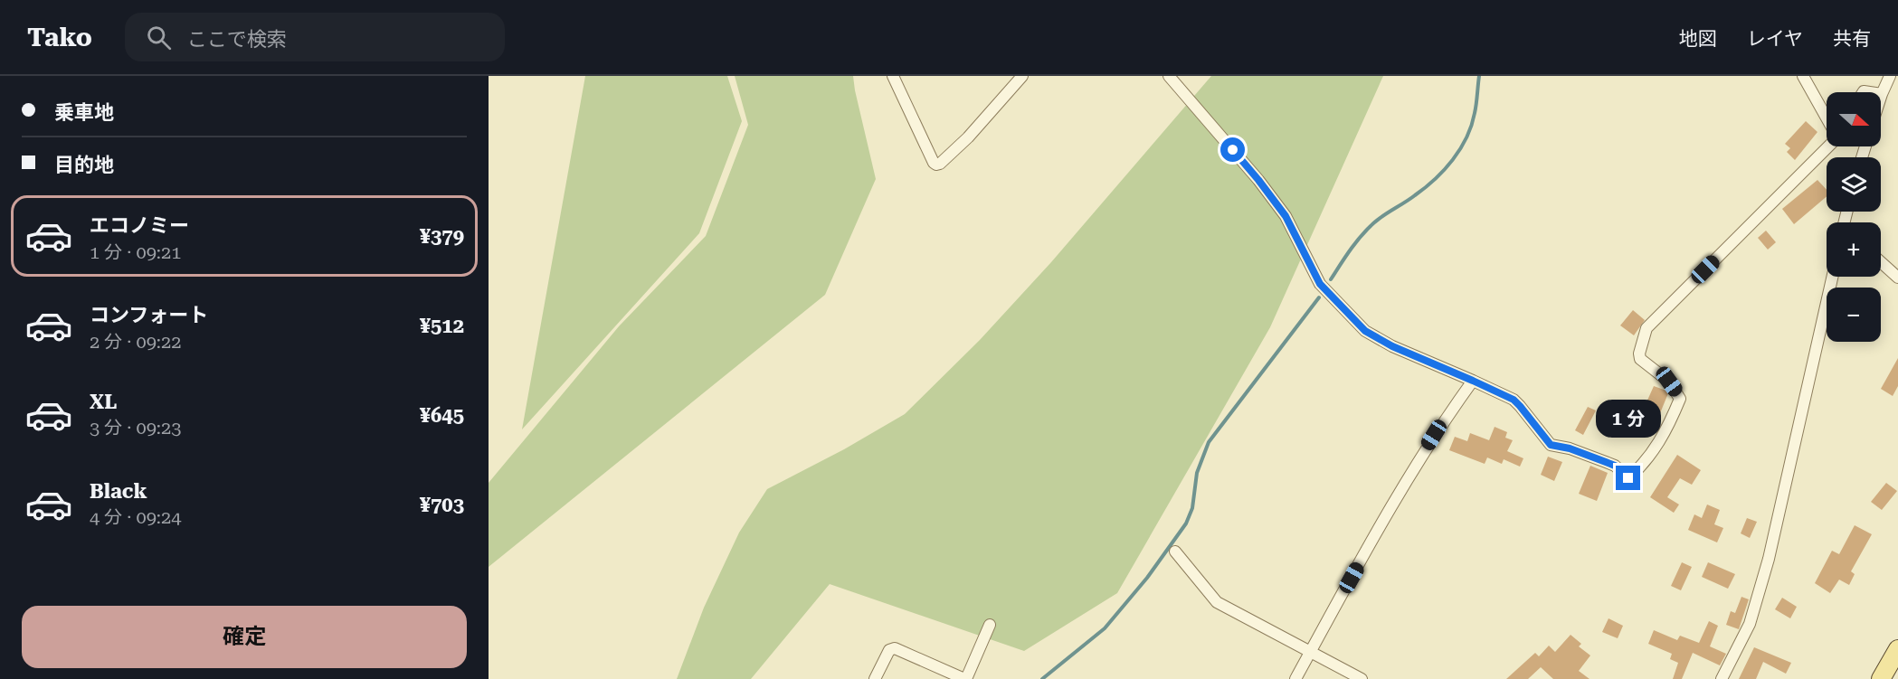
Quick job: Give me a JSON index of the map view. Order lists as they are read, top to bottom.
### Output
{
  "north": "right",
  "page": {
    "header": "Tako",
    "search": "ここで検索",
    "nav": ["地図", "レイヤ", "共有"],
    "banner": ["乗車地", "目的地"],
    "map_buttons": ["+", "−"],
    "list": [
      {
        "name": "エコノミー",
        "note": "1 分 · 09:21",
        "value": "¥379"
      },
      {
        "name": "コンフォート",
        "note": "2 分 · 09:22",
        "value": "¥512"
      },
      {
        "name": "XL",
        "note": "3 分 · 09:23",
        "value": "¥645"
      },
      {
        "name": "Black",
        "note": "4 分 · 09:24",
        "value": "¥703"
      }
    ],
    "bubble": "1 分",
    "buttons": "確定"
  }
}
